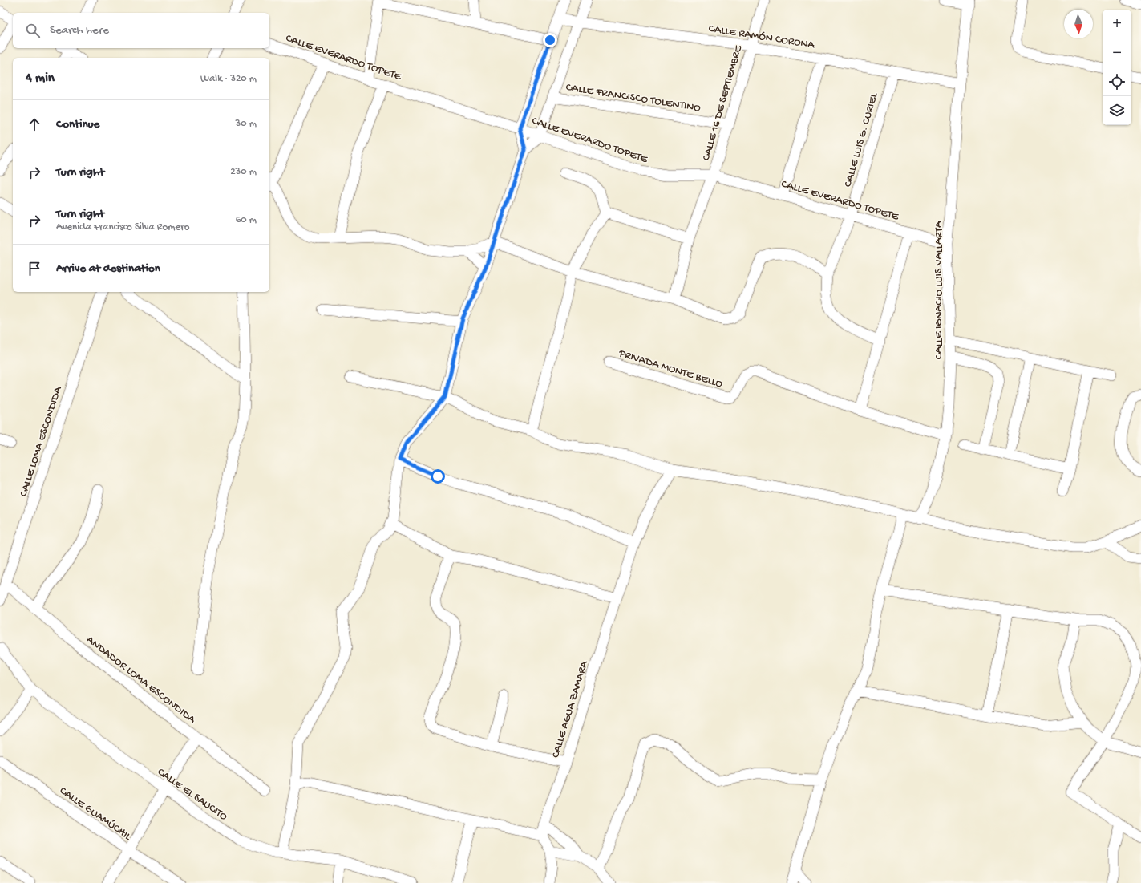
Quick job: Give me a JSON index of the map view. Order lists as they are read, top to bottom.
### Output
{
  "streets": {
    "street": [
      "CALLE RAMÓN CORONA",
      "CALLE EVERARDO TOPETE",
      "CALLE FRANCISCO TOLENTINO",
      "CALLE 16 DE SEPTIEMBRE",
      "CALLE LUIS G. CURIEL",
      "CALLE IGNACIO LUIS VALLARTA",
      "PRIVADA MONTE BELLO",
      "CALLE LOMA ESCONDIDA",
      "ANDADOR LOMA ESCONDIDA",
      "CALLE AGUA ZAMARA",
      "CALLE EL SAUCITO",
      "CALLE GUAMÚCHIL"
    ]
  },
  "crossings": [
    ["CALLE RAMÓN CORONA", "CALLE 16 DE SEPTIEMBRE"],
    ["CALLE RAMÓN CORONA", "CALLE LUIS G. CURIEL"],
    ["CALLE RAMÓN CORONA", "CALLE IGNACIO LUIS VALLARTA"],
    ["CALLE EVERARDO TOPETE", "CALLE 16 DE SEPTIEMBRE"],
    ["CALLE EVERARDO TOPETE", "CALLE LUIS G. CURIEL"],
    ["CALLE EVERARDO TOPETE", "CALLE IGNACIO LUIS VALLARTA"],
    ["CALLE FRANCISCO TOLENTINO", "CALLE 16 DE SEPTIEMBRE"],
    ["CALLE LOMA ESCONDIDA", "ANDADOR LOMA ESCONDIDA"]
  ],
  "north": "bottom",
  "page": {
    "map_buttons": ["+", "−"],
    "search": "Search here",
    "heading": ["4 min", "Walk · 320 m"],
    "list": [
      ["Continue", "30 m"],
      ["Turn right", "230 m"],
      ["Turn right", "Avenida Francisco Silva Romero", "60 m"],
      "Arrive at destination"
    ]
  }
}
